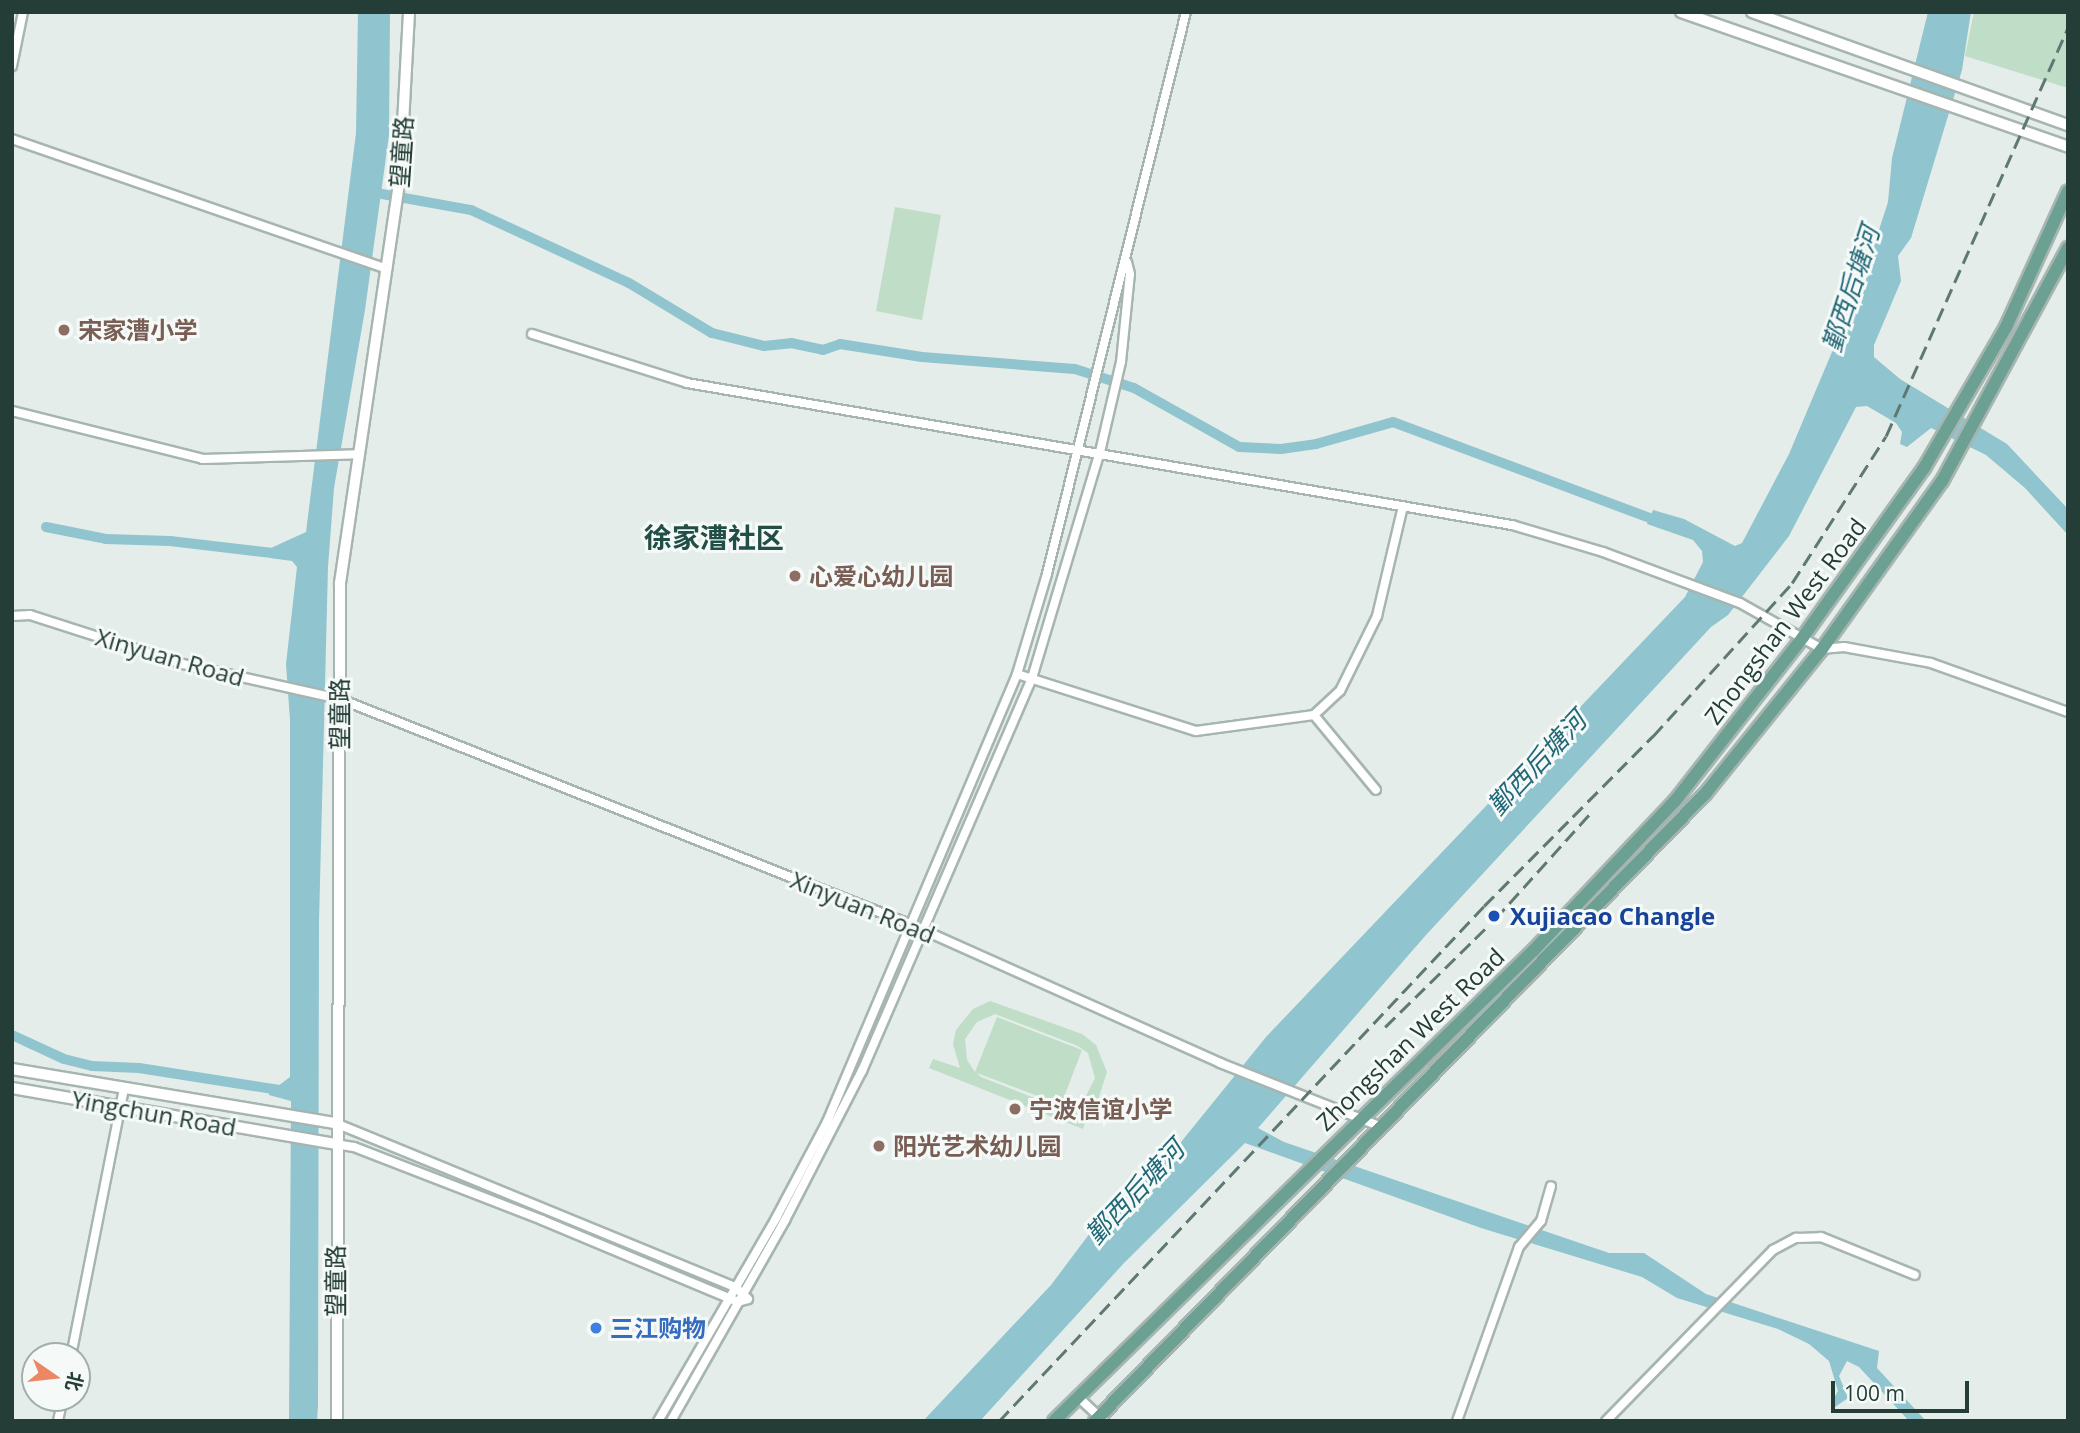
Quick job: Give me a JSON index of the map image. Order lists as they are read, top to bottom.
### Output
{
  "streets": {
    "main road": ["望童路", "Zhongshan West Road", "Yingchun Road"],
    "street": ["Xinyuan Road"]
  },
  "crossings": [
    ["望童路", "Xinyuan Road"],
    ["望童路", "Yingchun Road"],
    ["Zhongshan West Road", "Xinyuan Road"]
  ],
  "districts": ["徐家漕社区"],
  "water": ["鄞西后塘河"],
  "places": [
    "宋家漕小学",
    "心爱心幼儿园",
    "Xujiacao Changle",
    "宁波信谊小学",
    "阳光艺术幼儿园",
    "三江购物"
  ],
  "scale_bar": "100 m",
  "north": "right"
}
